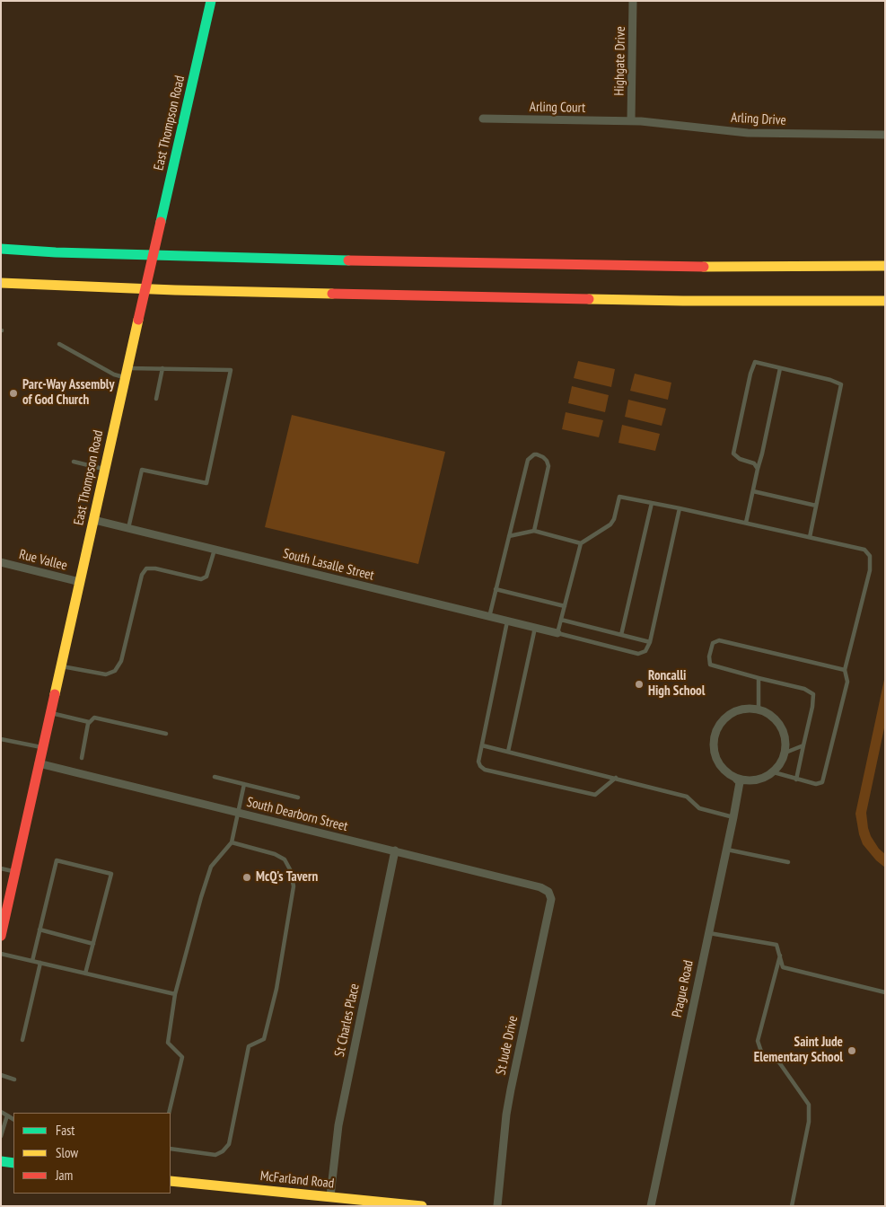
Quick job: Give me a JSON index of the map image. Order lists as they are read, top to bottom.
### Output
{
  "streets": {
    "main road": ["East Thompson Road", "McFarland Road"],
    "street": [
      "Highgate Drive",
      "Arling Court",
      "Arling Drive",
      "Rue Vallee",
      "South Lasalle Street",
      "South Dearborn Street",
      "Prague Road",
      "St Charles Place",
      "St Jude Drive"
    ]
  },
  "crossings": [
    ["Highgate Drive", "Arling Court"],
    ["Highgate Drive", "Arling Drive"],
    ["Arling Court", "Arling Drive"],
    ["East Thompson Road", "Rue Vallee"],
    ["East Thompson Road", "South Lasalle Street"],
    ["East Thompson Road", "South Dearborn Street"],
    ["South Dearborn Street", "St Charles Place"],
    ["South Dearborn Street", "St Jude Drive"],
    ["St Charles Place", "McFarland Road"]
  ],
  "places": [
    "Parc-Way Assembly of God Church",
    "Roncalli High School",
    "McQ's Tavern",
    "Saint Jude Elementary School"
  ],
  "legend": ["Fast", "Slow", "Jam"]
}
